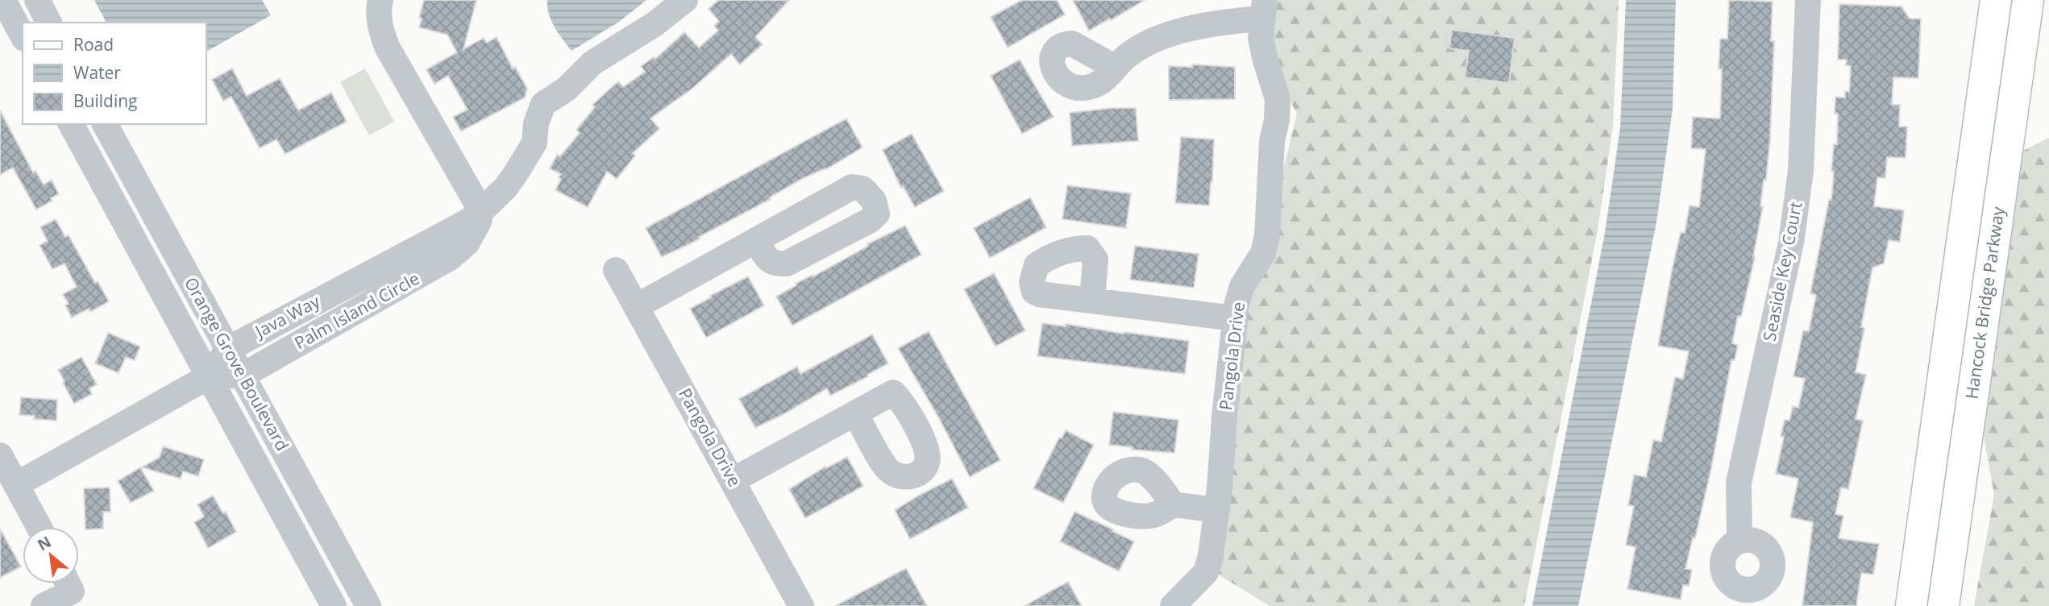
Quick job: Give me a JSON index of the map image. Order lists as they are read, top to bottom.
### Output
{
  "streets": {
    "main road": ["Hancock Bridge Parkway"],
    "street": [
      "Seaside Key Court",
      "Palm Island Circle",
      "Java Way",
      "Pangola Drive",
      "Orange Grove Boulevard"
    ]
  },
  "crossings": [
    ["Palm Island Circle", "Java Way"],
    ["Palm Island Circle", "Orange Grove Boulevard"],
    ["Java Way", "Orange Grove Boulevard"]
  ],
  "legend": ["Road", "Water", "Building"],
  "north": "top left"
}
